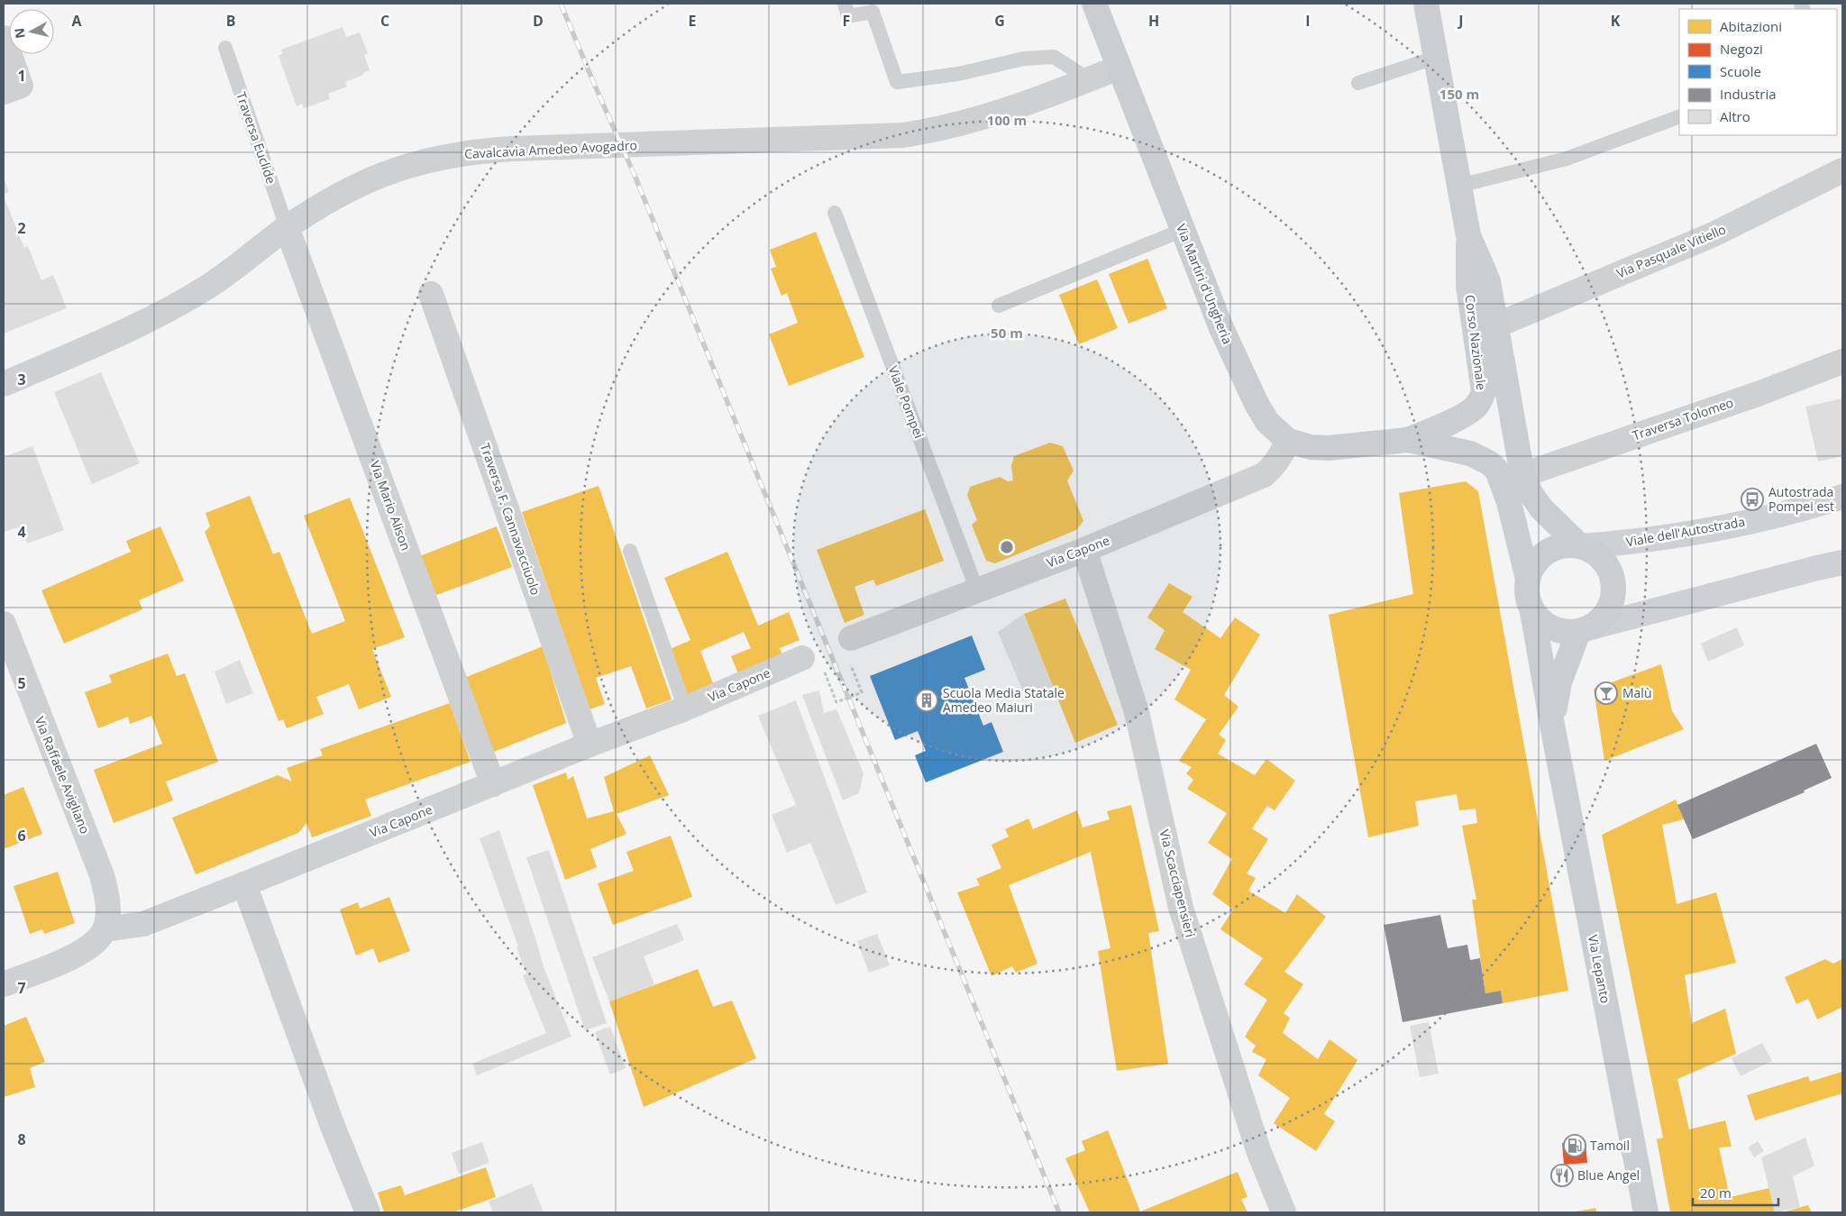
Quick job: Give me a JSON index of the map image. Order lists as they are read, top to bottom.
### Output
{
  "streets": {
    "main road": [
      "Via Martiri d'Ungheria",
      "Corso Nazionale",
      "Viale dell'Autostrada",
      "Via Lepanto"
    ],
    "street": [
      "Cavalcavia Amedeo Avogadro",
      "Via Pasquale Vitiello",
      "Traversa Tolomeo",
      "Via Mario Alison",
      "Traversa F. Cannavacciuolo",
      "Via Capone",
      "Via Raffaele Avigliano",
      "Via Scacciapensieri"
    ],
    "lane": ["Traversa Euclide", "Viale Pompei"]
  },
  "crossings": [
    ["Traversa Euclide", "Cavalcavia Amedeo Avogadro"],
    ["Traversa Euclide", "Via Mario Alison"],
    ["Cavalcavia Amedeo Avogadro", "Via Martiri d'Ungheria"],
    ["Cavalcavia Amedeo Avogadro", "Via Mario Alison"],
    ["Via Pasquale Vitiello", "Corso Nazionale"],
    ["Via Martiri d'Ungheria", "Corso Nazionale"],
    ["Via Martiri d'Ungheria", "Via Capone"],
    ["Corso Nazionale", "Traversa Tolomeo"],
    ["Corso Nazionale", "Viale dell'Autostrada"],
    ["Corso Nazionale", "Via Lepanto"],
    ["Viale Pompei", "Via Capone"],
    ["Via Mario Alison", "Via Capone"],
    ["Traversa F. Cannavacciuolo", "Via Capone"],
    ["Viale dell'Autostrada", "Via Lepanto"],
    ["Via Capone", "Via Raffaele Avigliano"],
    ["Via Capone", "Via Scacciapensieri"]
  ],
  "places": {
    "bus stop": ["Autostrada Pompei est"],
    "bar": ["Malù"],
    "building": ["Scuola Media Statale Amedeo Maiuri"],
    "fuel station": ["Tamoil"],
    "restaurant": ["Blue Angel"]
  },
  "legend": [
    "Abitazioni",
    "Negozi",
    "Scuole",
    "Industria",
    "Altro"
  ],
  "scale_bar": "20 m",
  "north": "left",
  "grid": {
    "columns": [
      "A",
      "B",
      "C",
      "D",
      "E",
      "F",
      "G",
      "H",
      "I",
      "J",
      "K"
    ],
    "rows": [
      "1",
      "2",
      "3",
      "4",
      "5",
      "6",
      "7",
      "8"
    ]
  },
  "rings": ["150 m", "100 m", "50 m"]
}
